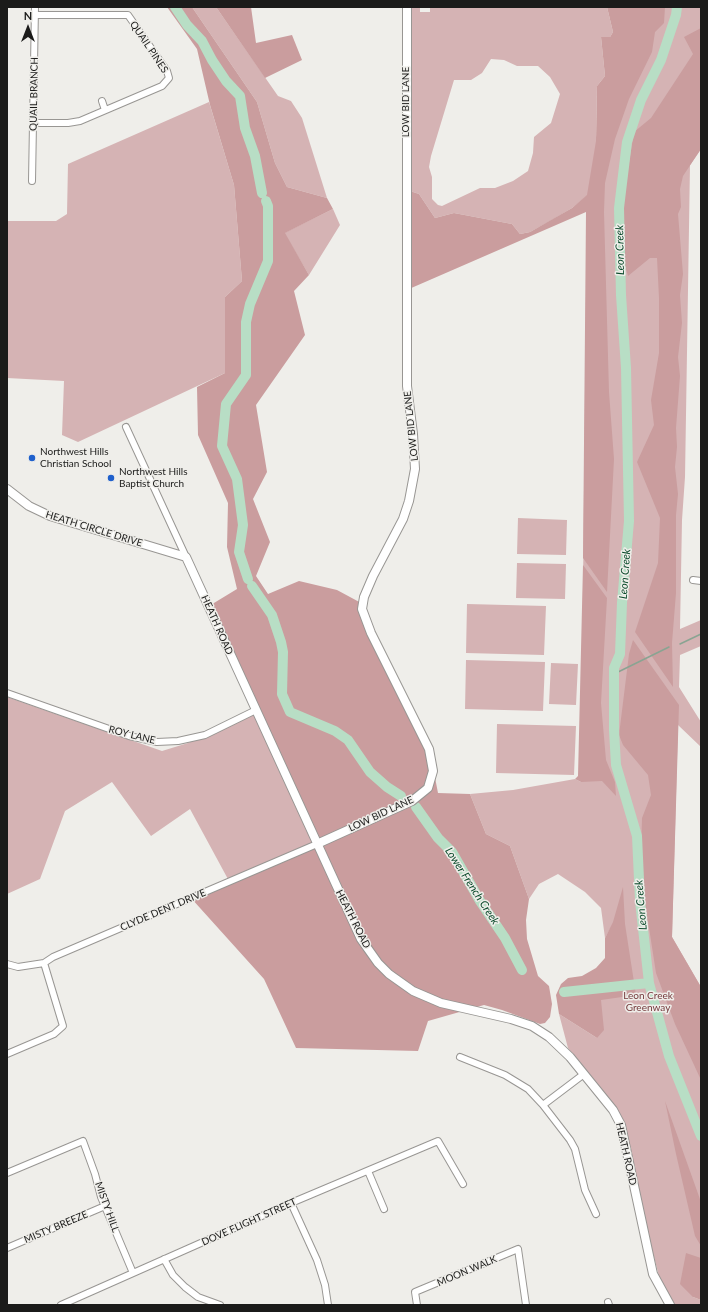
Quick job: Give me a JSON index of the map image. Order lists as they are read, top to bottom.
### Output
{
  "streets": {
    "street": [
      "QUAIL PINES",
      "QUAIL BRANCH",
      "LOW BID LANE",
      "HEATH CIRCLE DRIVE",
      "HEATH ROAD",
      "ROY LANE",
      "CLYDE DENT DRIVE",
      "MISTY HILL",
      "DOVE FLIGHT STREET",
      "MISTY BREEZE",
      "MOON WALK"
    ]
  },
  "crossings": [
    ["QUAIL PINES", "QUAIL BRANCH"],
    ["LOW BID LANE", "HEATH ROAD"],
    ["LOW BID LANE", "CLYDE DENT DRIVE"],
    ["HEATH CIRCLE DRIVE", "HEATH ROAD"],
    ["HEATH ROAD", "ROY LANE"],
    ["HEATH ROAD", "CLYDE DENT DRIVE"],
    ["MISTY HILL", "DOVE FLIGHT STREET"],
    ["MISTY HILL", "MISTY BREEZE"]
  ],
  "water": ["Leon Creek", "Lower French Creek"],
  "parks": ["Leon Creek Greenway"],
  "places": ["Northwest Hills Christian School", "Northwest Hills Baptist Church"],
  "north": "top"
}
